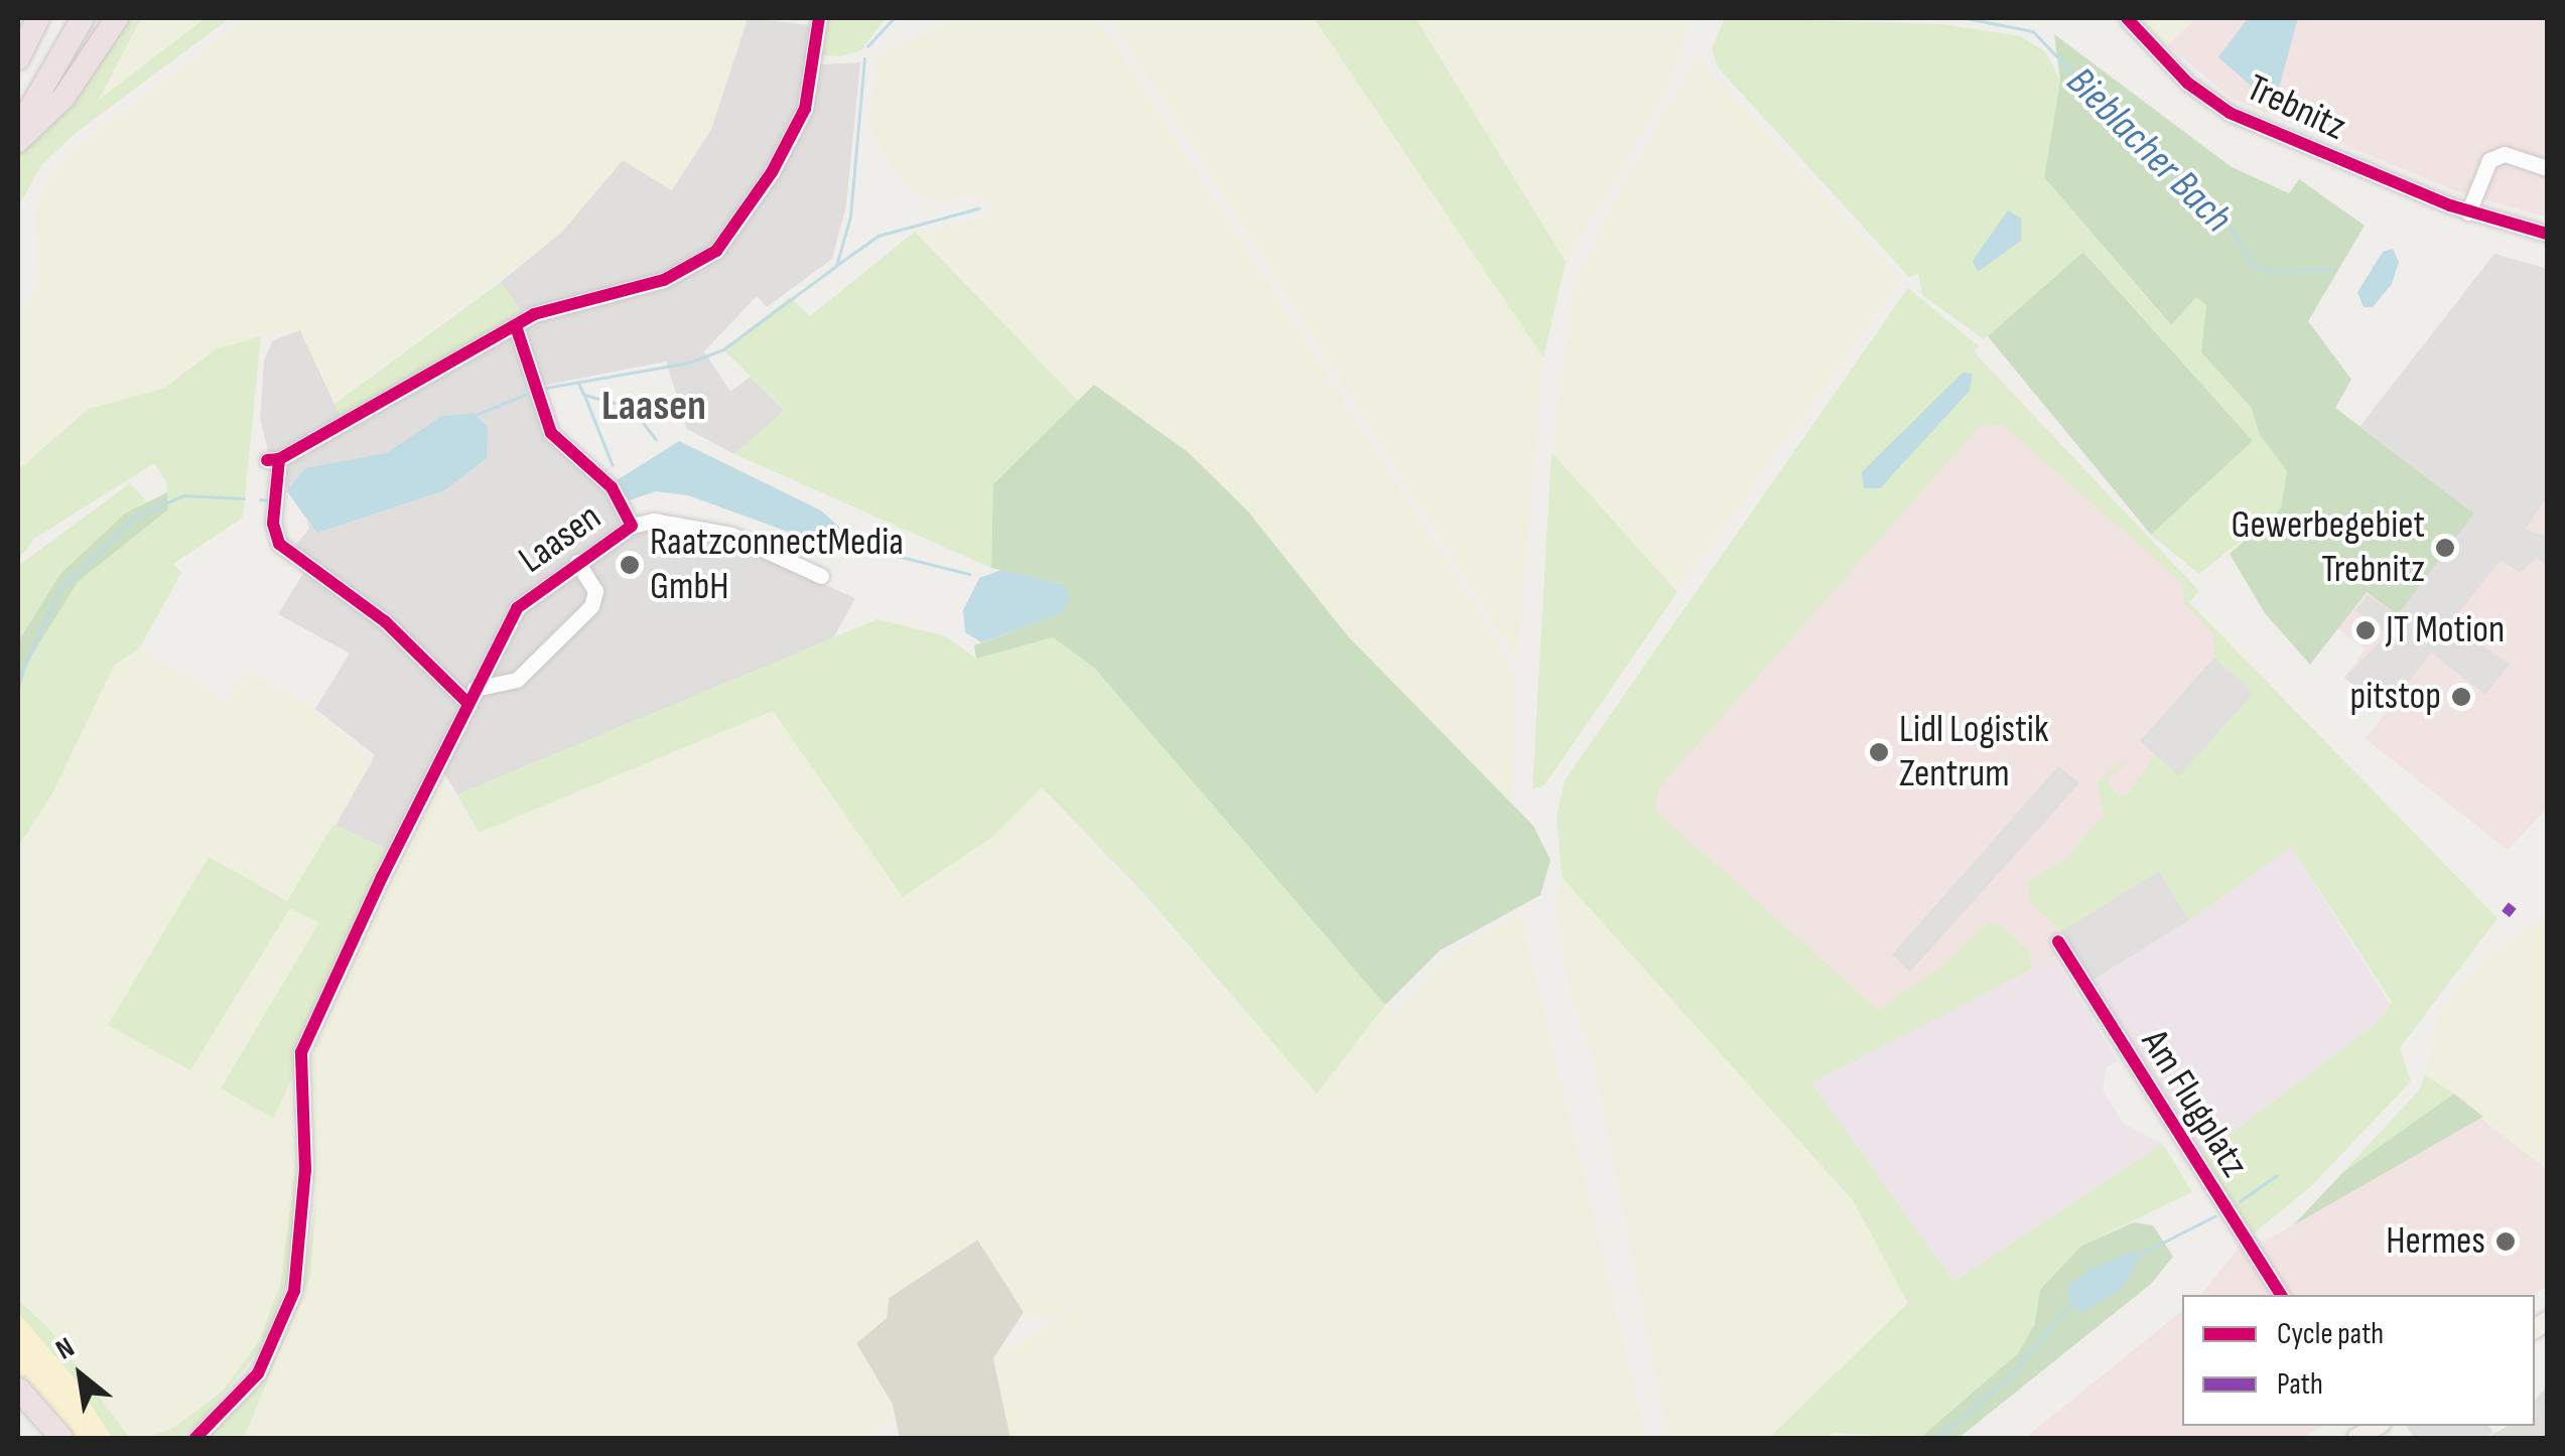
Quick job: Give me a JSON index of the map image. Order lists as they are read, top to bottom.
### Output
{
  "streets": {
    "street": ["Trebnitz", "Laasen", "Am Flugplatz"]
  },
  "districts": ["Laasen"],
  "water": ["Bieblacher Bach"],
  "places": [
    "Gewerbegebiet Trebnitz",
    "RaatzconnectMedia GmbH",
    "JT Motion",
    "pitstop",
    "Lidl Logistik Zentrum",
    "Hermes"
  ],
  "legend": ["Cycle path", "Path"],
  "north": "top left"
}
